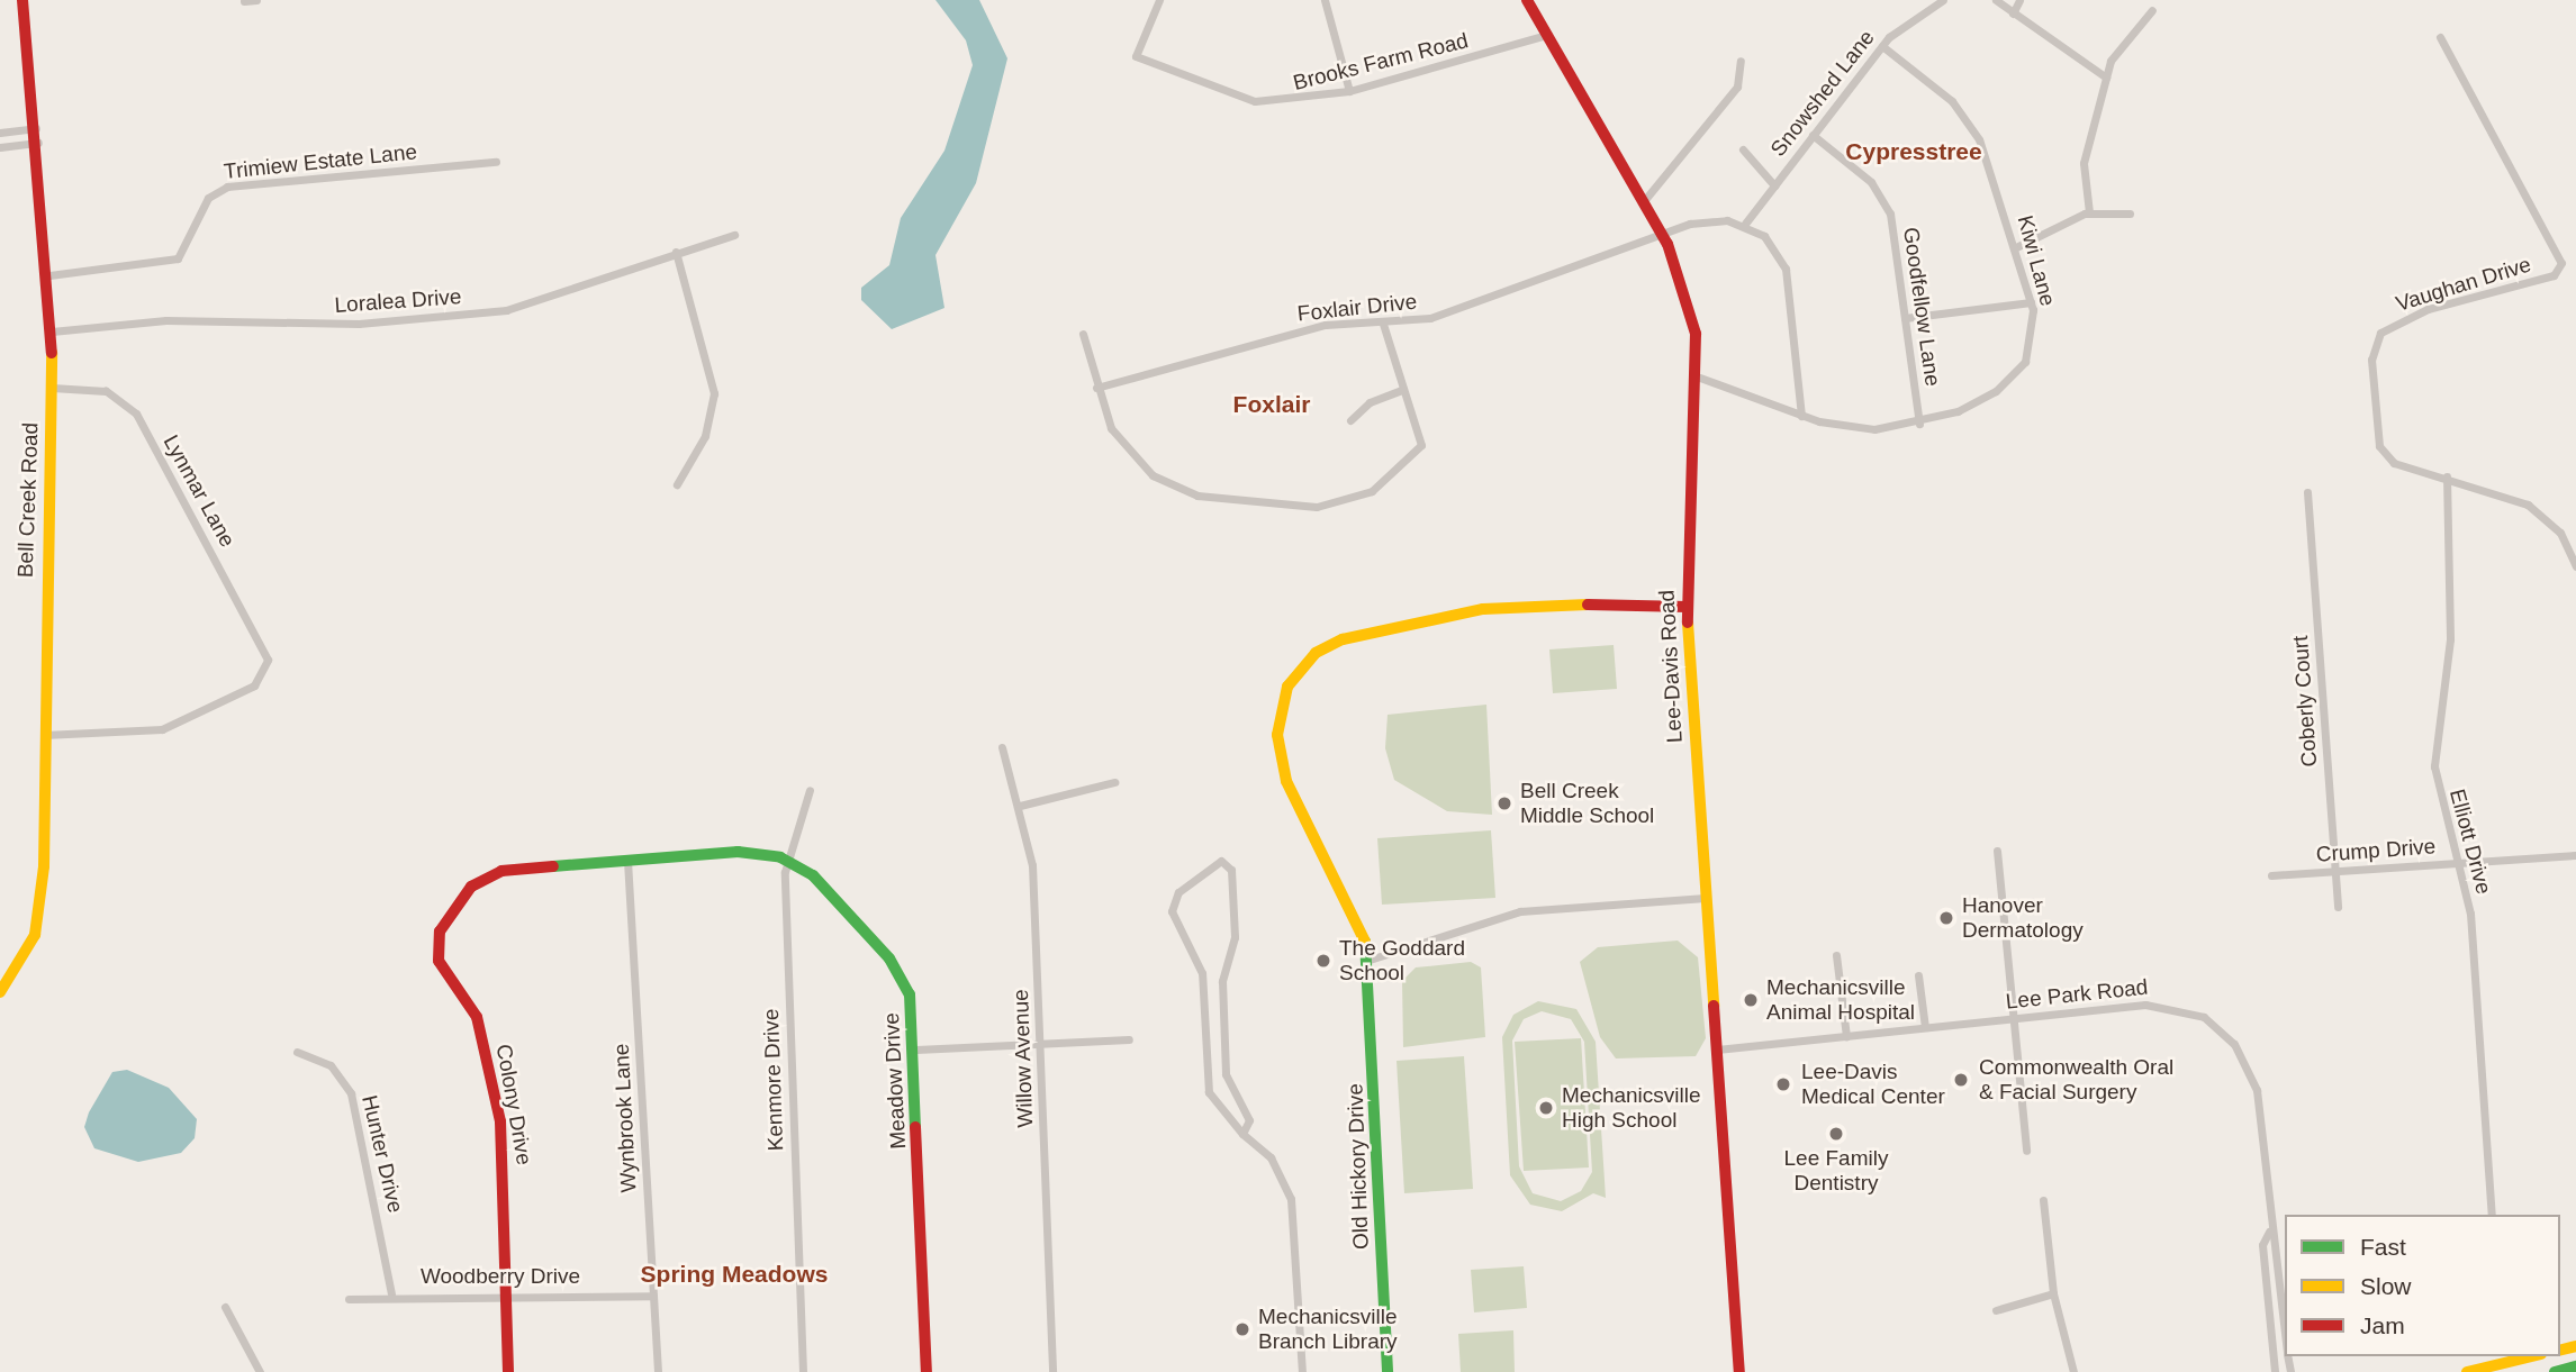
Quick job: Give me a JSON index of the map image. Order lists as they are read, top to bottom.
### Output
{
  "streets": {
    "main road": [
      "Bell Creek Road",
      "Lee-Davis Road",
      "Meadow Drive",
      "Colony Drive",
      "Old Hickory Drive"
    ],
    "street": [
      "Brooks Farm Road",
      "Snowshed Lane",
      "Trimiew Estate Lane",
      "Kiwi Lane",
      "Vaughan Drive",
      "Loralea Drive",
      "Goodfellow Lane",
      "Foxlair Drive",
      "Lynmar Lane",
      "Coberly Court",
      "Elliott Drive",
      "Crump Drive",
      "Lee Park Road",
      "Willow Avenue",
      "Kenmore Drive",
      "Wynbrook Lane",
      "Hunter Drive",
      "Woodberry Drive"
    ]
  },
  "crossings": [
    ["Brooks Farm Road", "Lee-Davis Road"],
    ["Snowshed Lane", "Kiwi Lane"],
    ["Snowshed Lane", "Goodfellow Lane"],
    ["Snowshed Lane", "Foxlair Drive"],
    ["Trimiew Estate Lane", "Bell Creek Road"],
    ["Kiwi Lane", "Goodfellow Lane"],
    ["Kiwi Lane", "Lee-Davis Road"],
    ["Vaughan Drive", "Elliott Drive"],
    ["Loralea Drive", "Bell Creek Road"],
    ["Foxlair Drive", "Lee-Davis Road"],
    ["Lynmar Lane", "Bell Creek Road"],
    ["Lee-Davis Road", "Lee Park Road"],
    ["Lee-Davis Road", "Old Hickory Drive"],
    ["Coberly Court", "Crump Drive"],
    ["Elliott Drive", "Crump Drive"],
    ["Kenmore Drive", "Meadow Drive"],
    ["Meadow Drive", "Colony Drive"],
    ["Meadow Drive", "Wynbrook Lane"],
    ["Colony Drive", "Woodberry Drive"],
    ["Wynbrook Lane", "Woodberry Drive"],
    ["Hunter Drive", "Woodberry Drive"]
  ],
  "districts": ["Cypresstree", "Foxlair", "Spring Meadows"],
  "places": [
    "Bell Creek Middle School",
    "Hanover Dermatology",
    "The Goddard School",
    "Mechanicsville Animal Hospital",
    "Commonwealth Oral & Facial Surgery",
    "Lee-Davis Medical Center",
    "Mechanicsville High School",
    "Lee Family Dentistry",
    "Mechanicsville Branch Library"
  ],
  "legend": ["Fast", "Slow", "Jam"]
}
